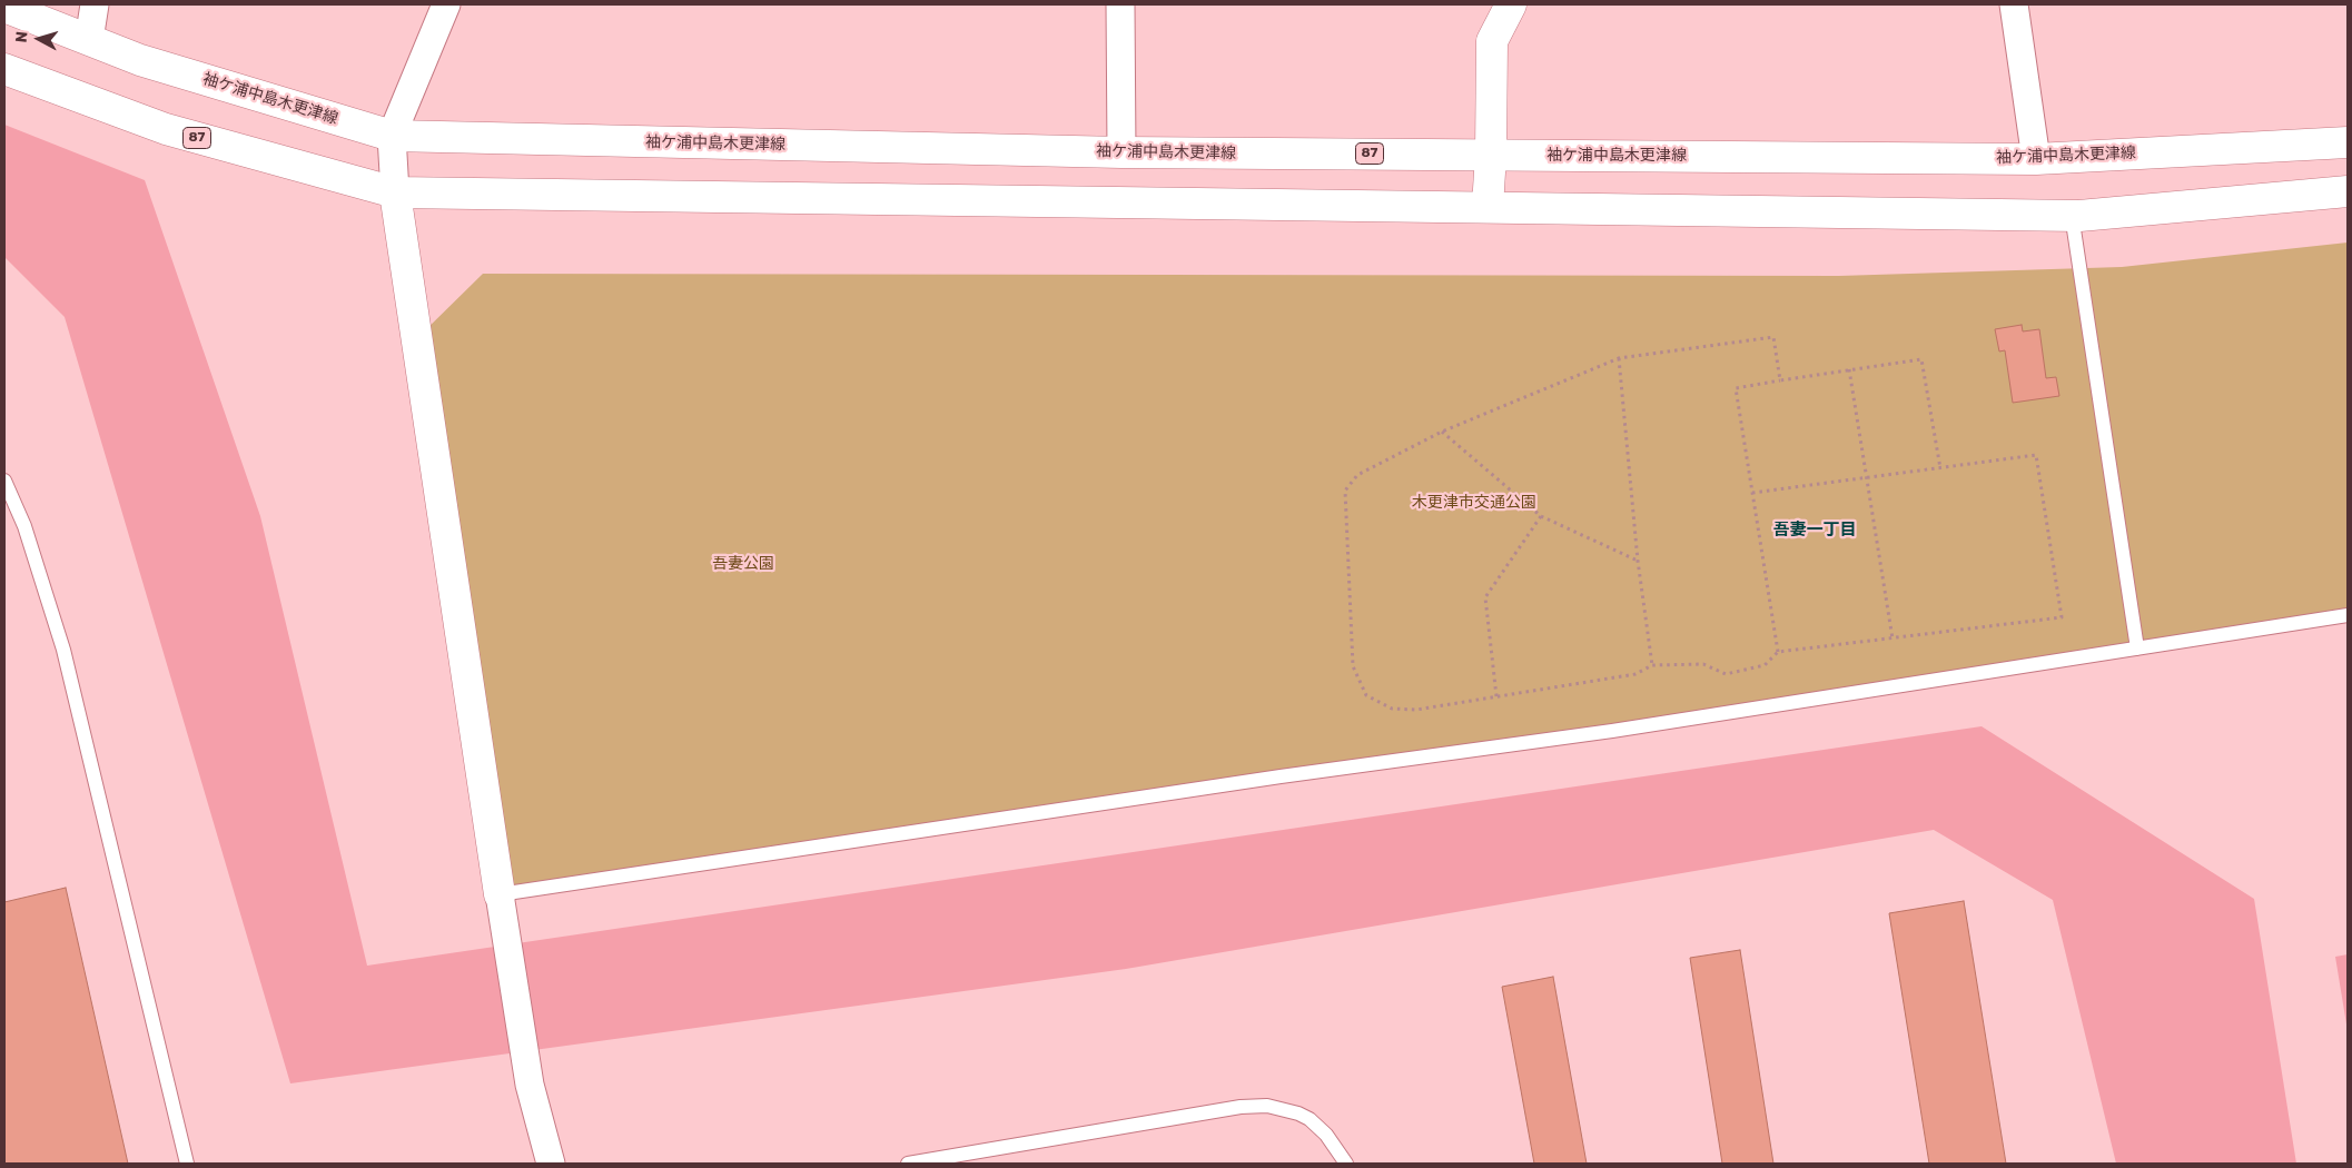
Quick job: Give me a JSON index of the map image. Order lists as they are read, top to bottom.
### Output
{
  "streets": {
    "main road": ["袖ケ浦中島木更津線", "87"]
  },
  "districts": ["吾妻一丁目"],
  "parks": ["木更津市交通公園", "吾妻公園"],
  "north": "left"
}
